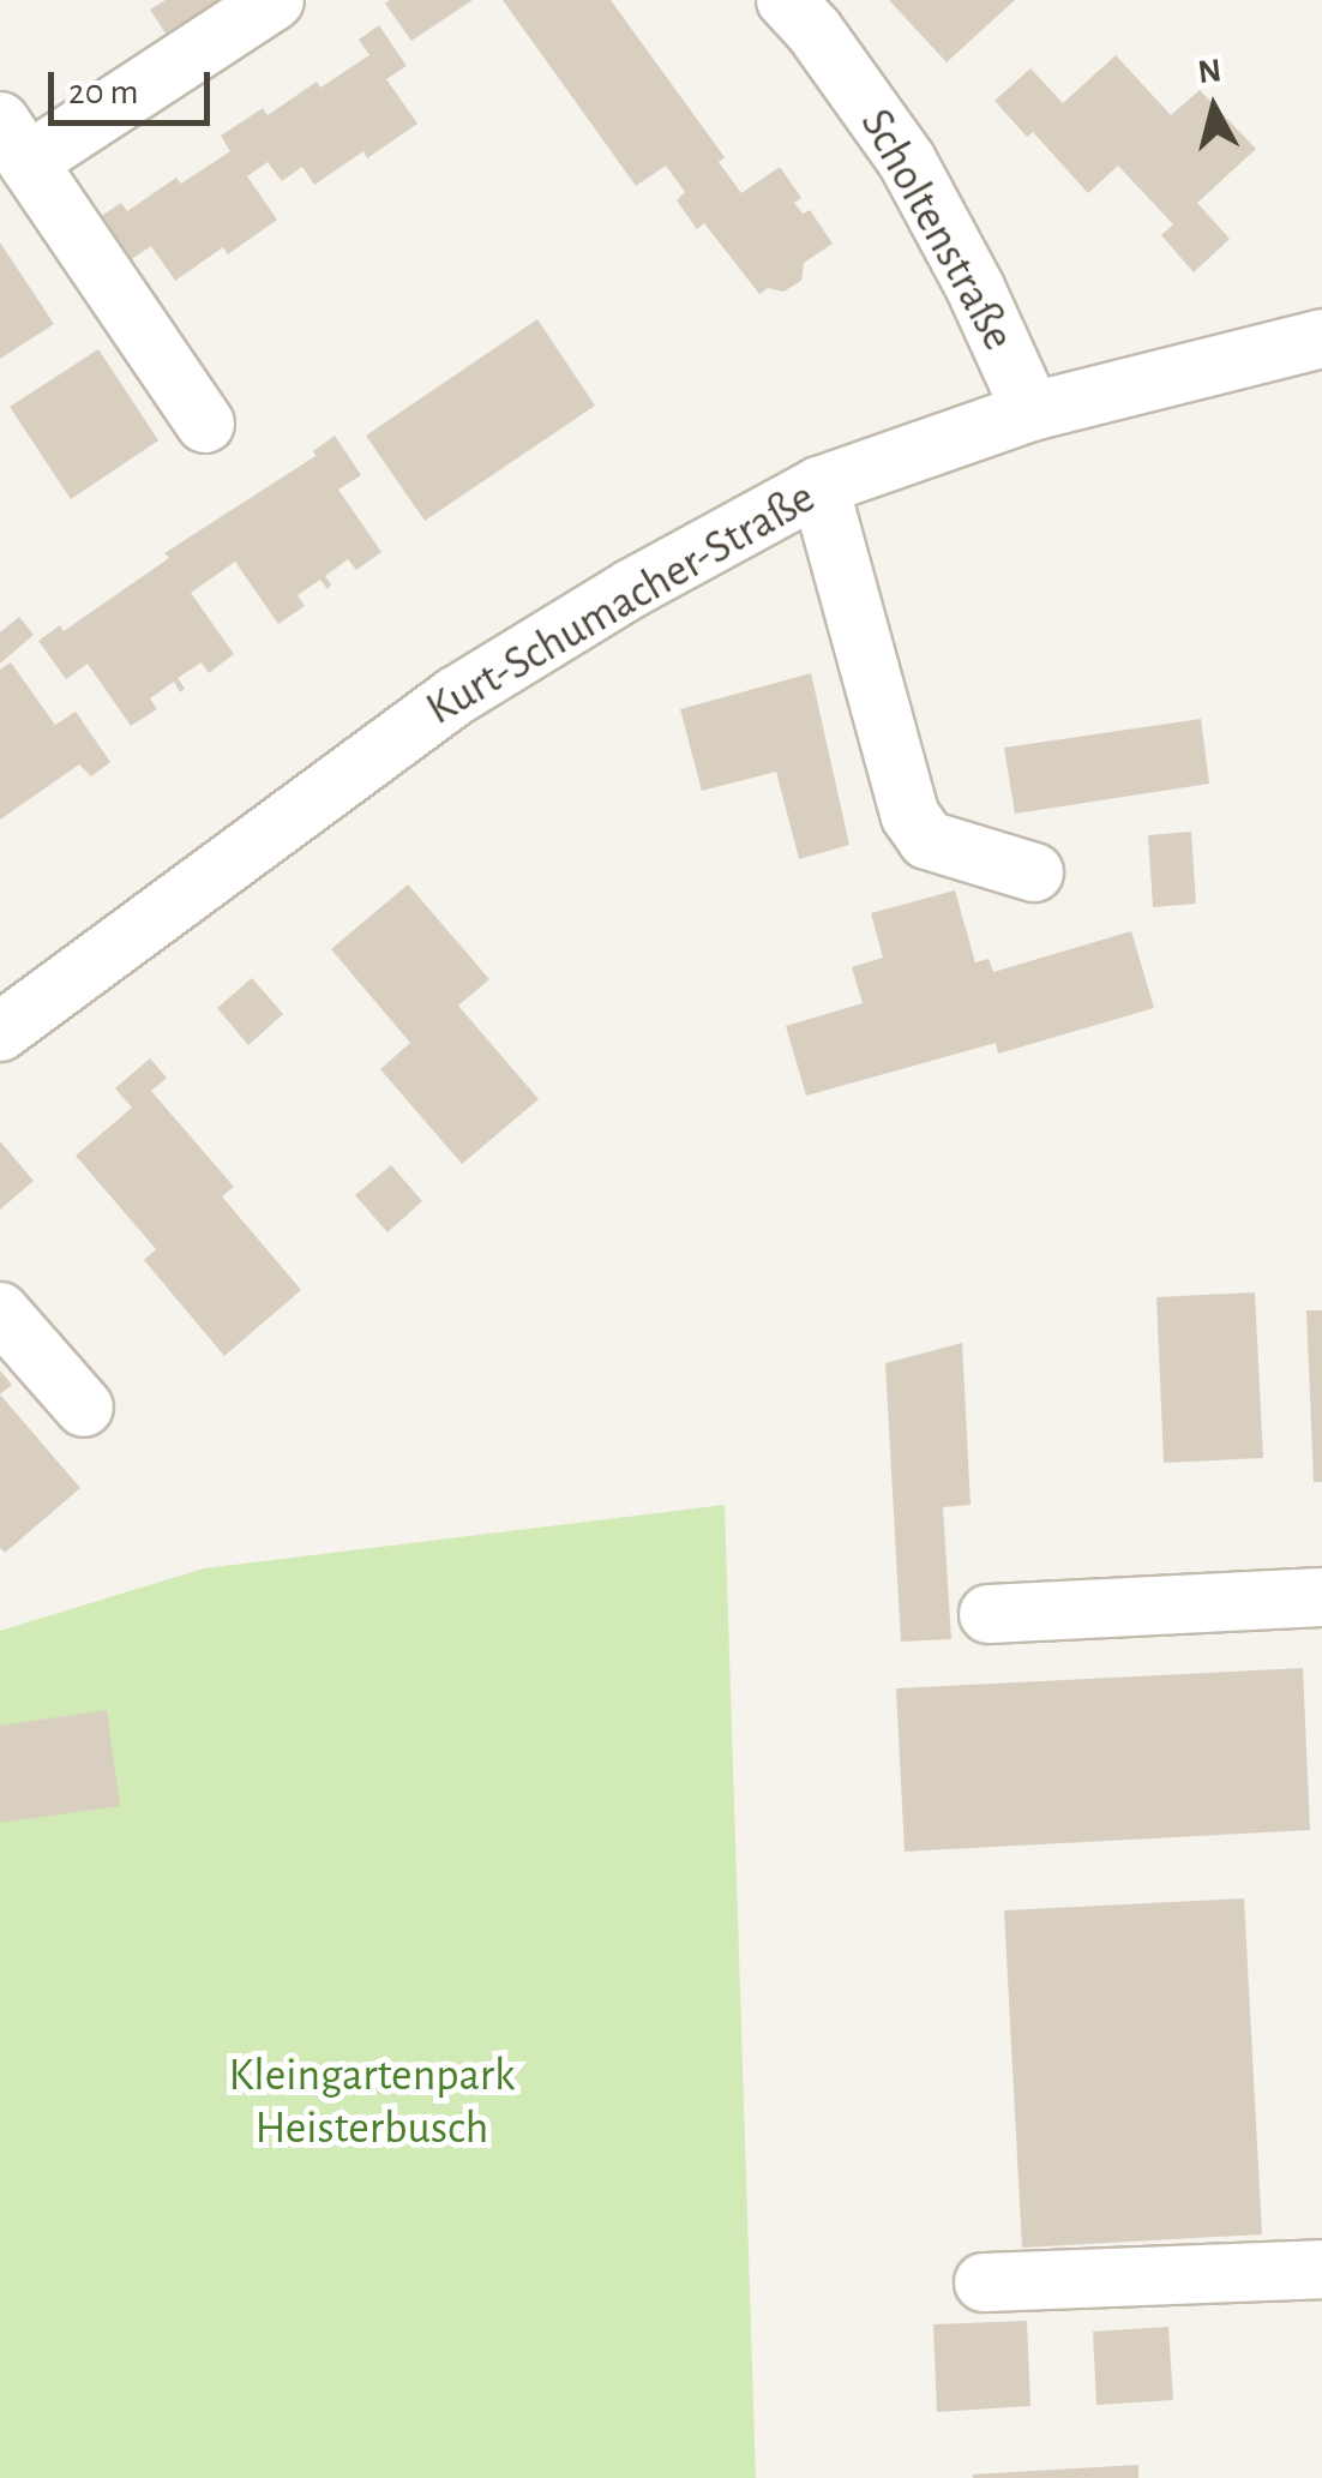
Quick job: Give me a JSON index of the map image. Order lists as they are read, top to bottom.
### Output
{
  "streets": {
    "street": ["Scholtenstraße", "Kurt-Schumacher-Straße"]
  },
  "crossings": [
    ["Scholtenstraße", "Kurt-Schumacher-Straße"]
  ],
  "parks": ["Kleingartenpark Heisterbusch"],
  "scale_bar": "20 m",
  "north": "top"
}
